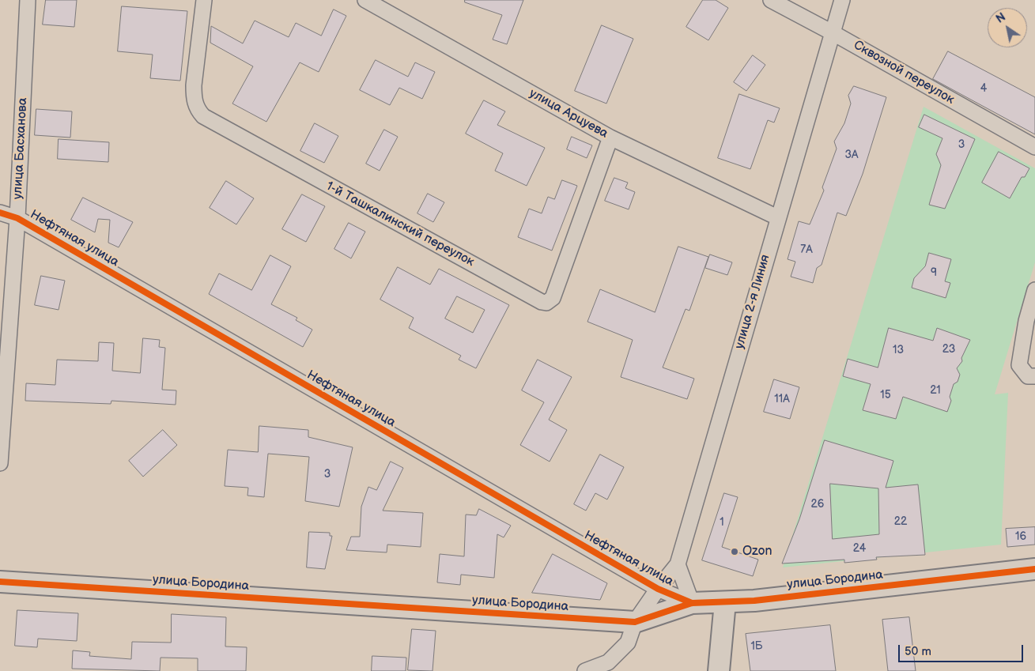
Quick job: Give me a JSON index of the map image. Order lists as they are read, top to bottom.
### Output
{
  "streets": {
    "street": [
      "Сквозной переулок",
      "улица Арцуева",
      "улица Басханова",
      "1-й Ташкалинский переулок",
      "Нефтяная улица",
      "улица 2-я Линия",
      "улица Бородина"
    ]
  },
  "crossings": [
    ["Сквозной переулок", "улица 2-я Линия"],
    ["улица Арцуева", "1-й Ташкалинский переулок"],
    ["улица Арцуева", "улица 2-я Линия"],
    ["улица Басханова", "Нефтяная улица"],
    ["Нефтяная улица", "улица Бородина"]
  ],
  "places": ["Ozon"],
  "house_numbers": [
    "4",
    "3",
    "3А",
    "7А",
    "9",
    "23",
    "13",
    "21",
    "15",
    "11А",
    "3",
    "26",
    "22",
    "1",
    "16",
    "24",
    "1Б"
  ],
  "scale_bar": "50 m",
  "north": "top left"
}
